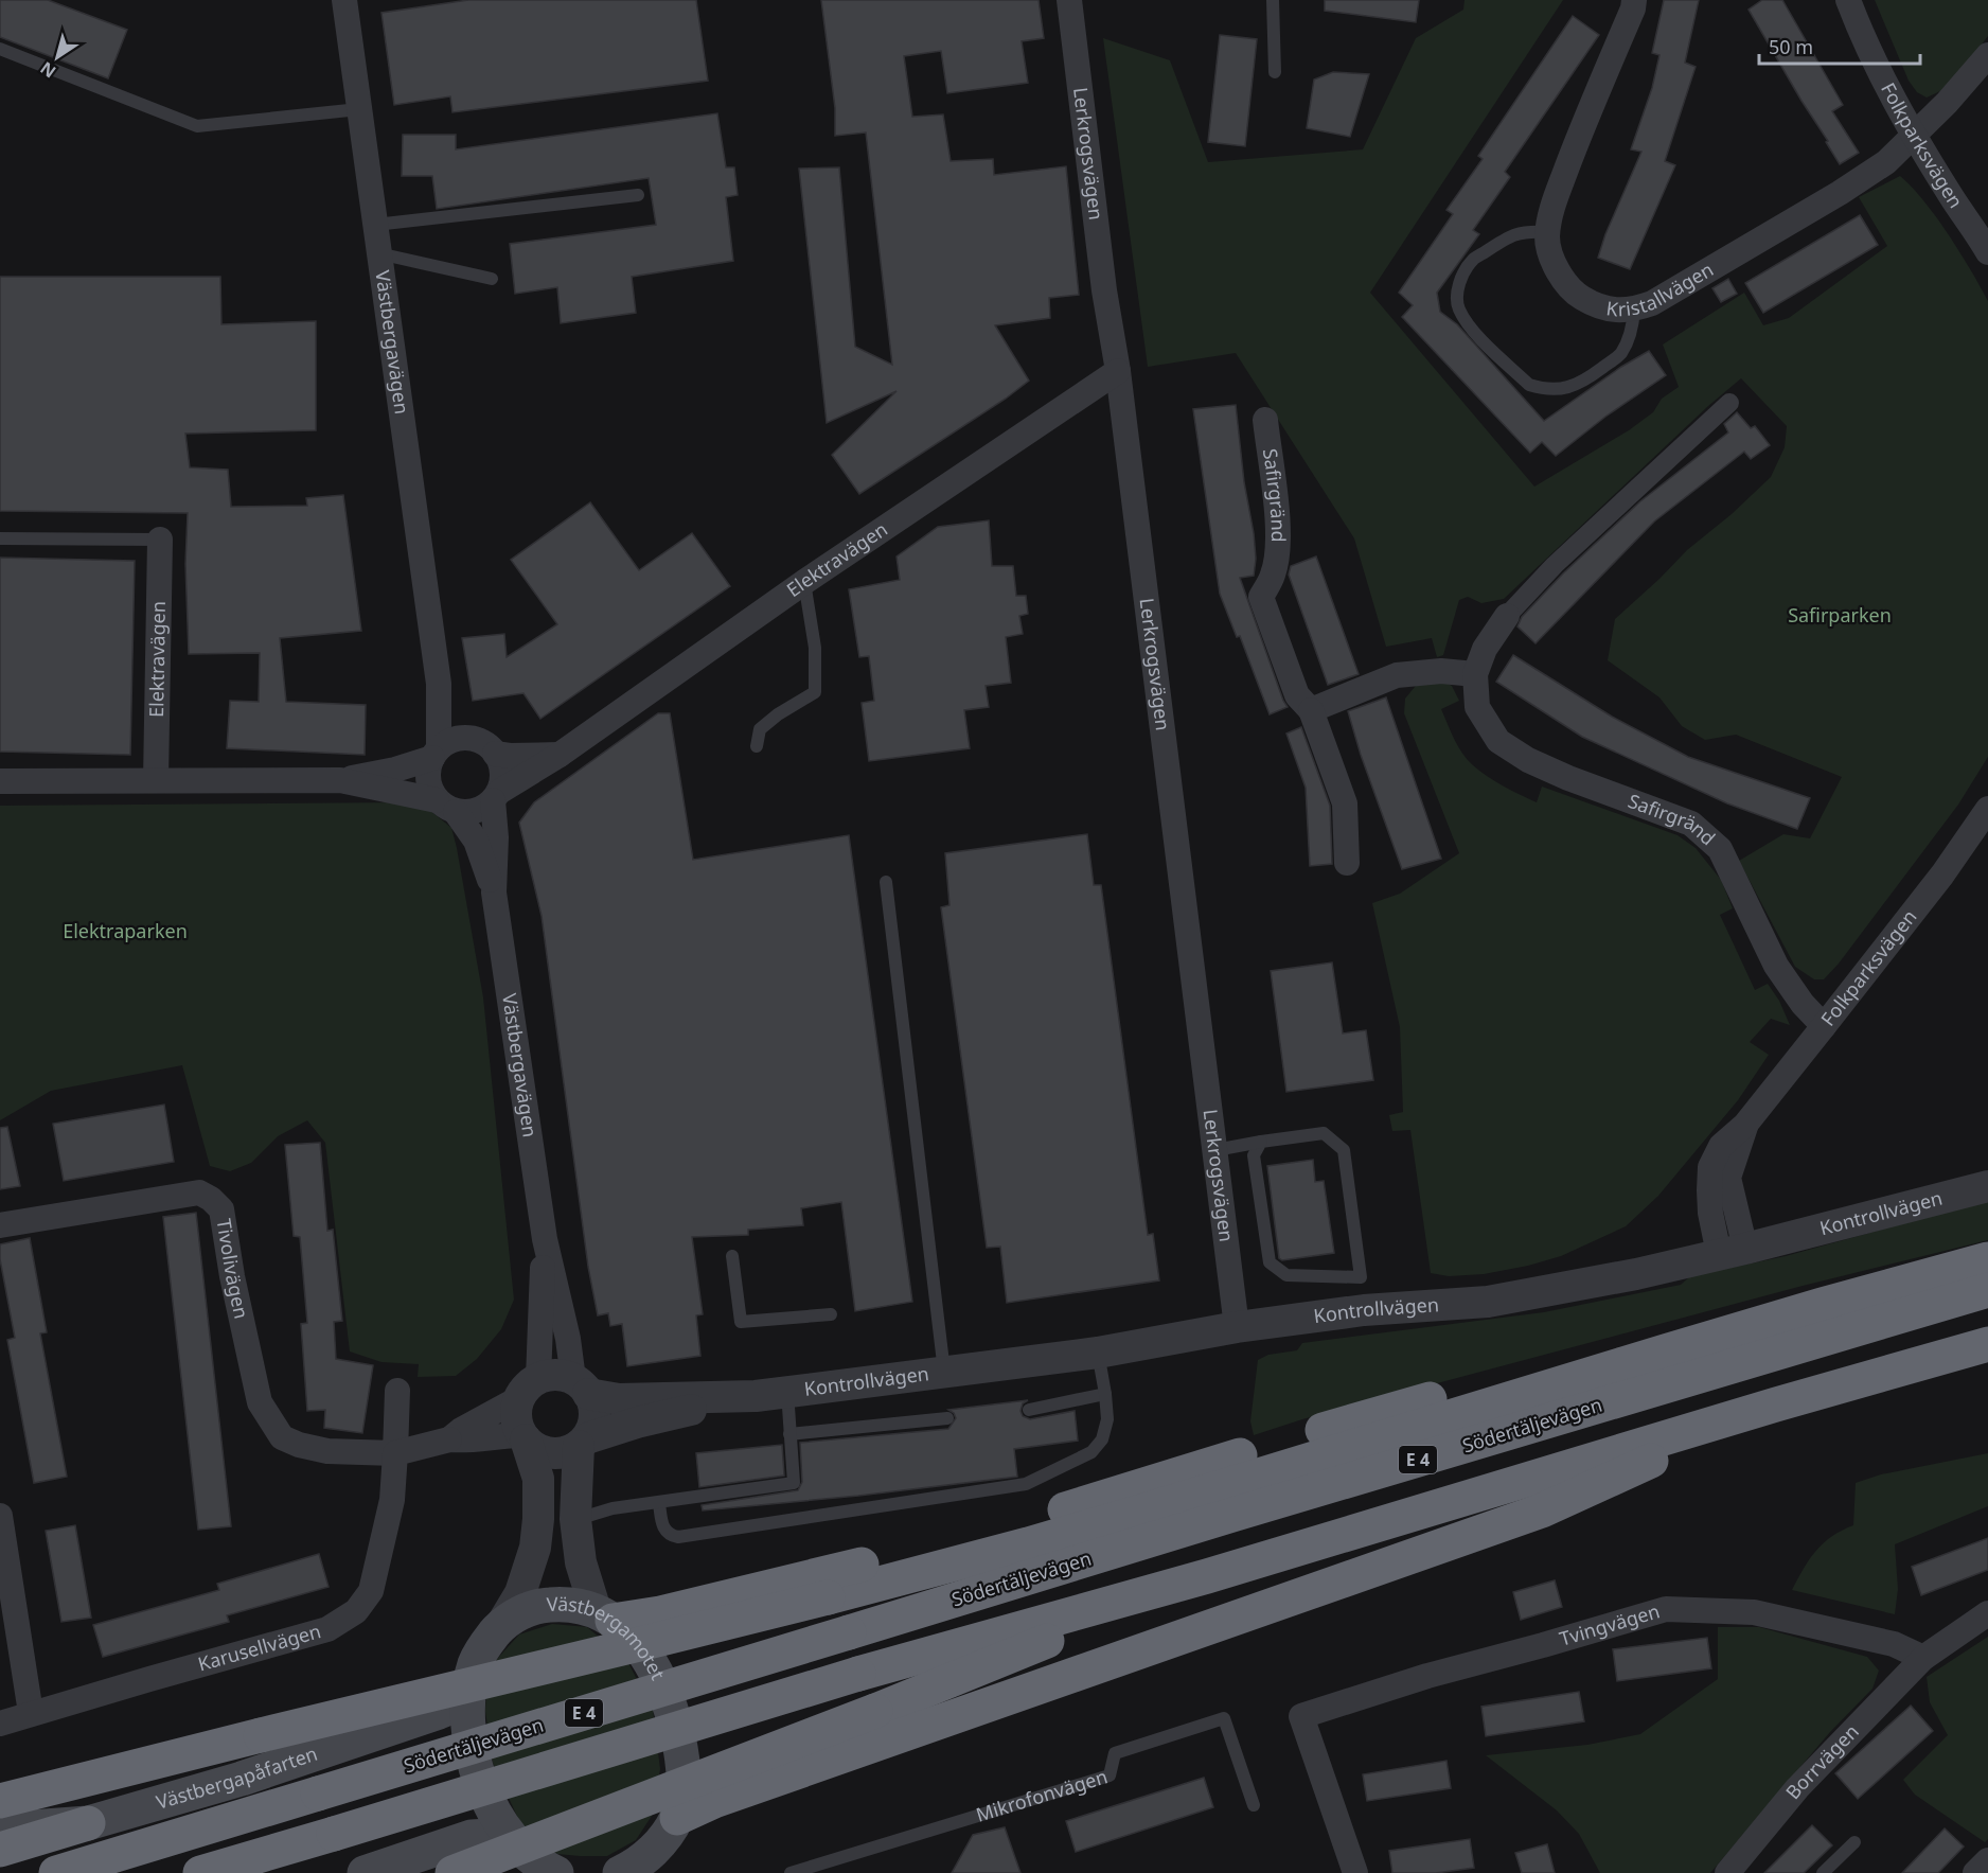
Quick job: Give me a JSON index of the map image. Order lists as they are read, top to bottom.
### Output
{
  "streets": {
    "highway": ["Södertäljevägen", "E 4"],
    "main road": ["Västbergamotet", "Västbergapåfarten"],
    "street": [
      "Folkparksvägen",
      "Lerkrogsvägen",
      "Kristallvägen",
      "Västbergavägen",
      "Safirgränd",
      "Elektravägen",
      "Kontrollvägen",
      "Tivolivägen",
      "Tvingvägen",
      "Karusellvägen",
      "Borrvägen"
    ],
    "lane": ["Mikrofonvägen"]
  },
  "crossings": [
    ["Folkparksvägen", "Kristallvägen"],
    ["Folkparksvägen", "Safirgränd"],
    ["Folkparksvägen", "Kontrollvägen"],
    ["Lerkrogsvägen", "Elektravägen"],
    ["Lerkrogsvägen", "Kontrollvägen"],
    ["Västbergavägen", "Elektravägen"],
    ["Västbergavägen", "Kontrollvägen"],
    ["Tivolivägen", "Karusellvägen"],
    ["Tvingvägen", "Borrvägen"],
    ["Västbergamotet", "Västbergapåfarten"]
  ],
  "parks": ["Safirparken", "Elektraparken"],
  "scale_bar": "50 m",
  "north": "bottom left"
}
